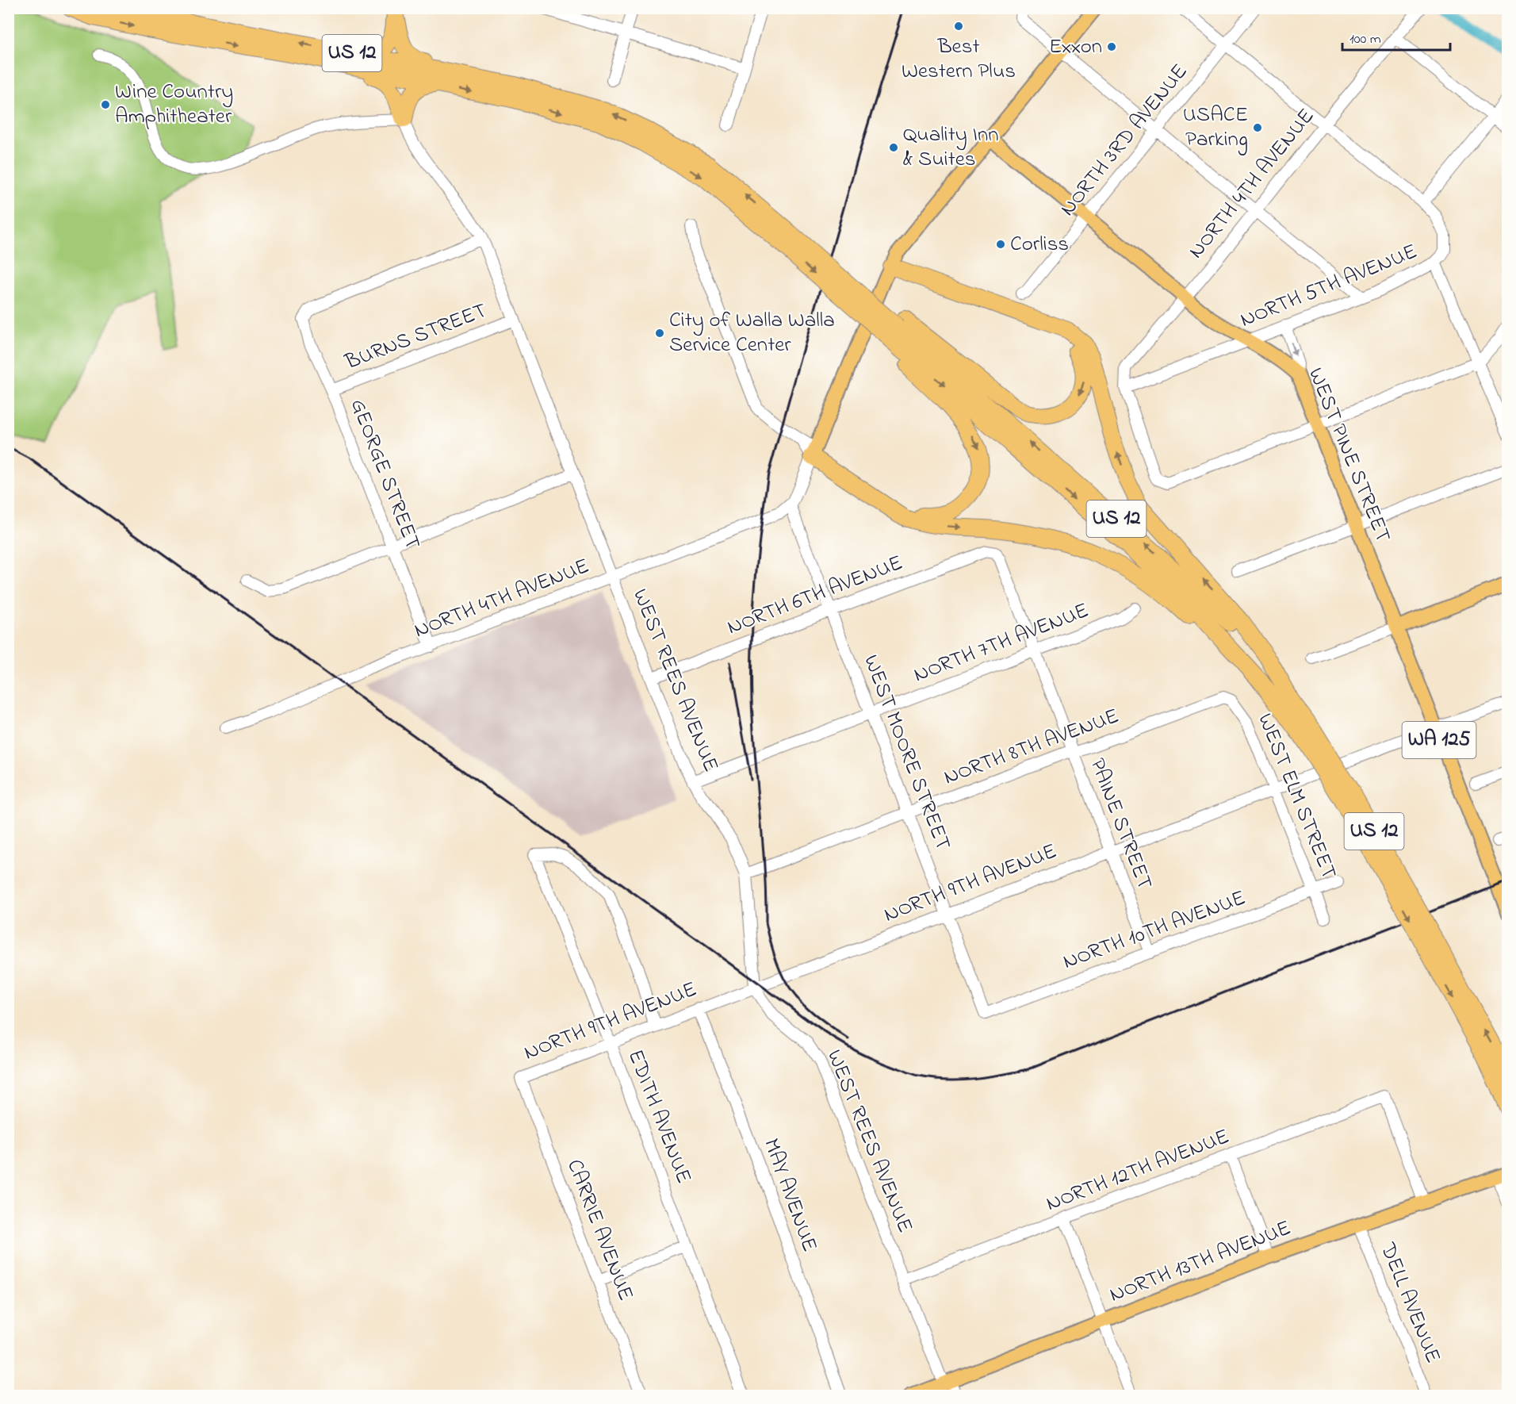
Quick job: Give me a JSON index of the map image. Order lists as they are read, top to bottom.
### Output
{
  "streets": {
    "highway": ["US 12"],
    "main road": ["WEST PINE STREET", "WA 125", "NORTH 13TH AVENUE"],
    "street": [
      "NORTH 3RD AVENUE",
      "NORTH 4TH AVENUE",
      "NORTH 5TH AVENUE",
      "BURNS STREET",
      "GEORGE STREET",
      "NORTH 6TH AVENUE",
      "NORTH 7TH AVENUE",
      "WEST REES AVENUE",
      "NORTH 8TH AVENUE",
      "WEST MOORE STREET",
      "WEST ELM STREET",
      "PAINE STREET",
      "NORTH 9TH AVENUE",
      "NORTH 10TH AVENUE",
      "EDITH AVENUE",
      "NORTH 12TH AVENUE",
      "MAY AVENUE",
      "CARRIE AVENUE",
      "DELL AVENUE"
    ]
  },
  "crossings": [
    ["NORTH 3RD AVENUE", "NORTH 5TH AVENUE"],
    ["NORTH 3RD AVENUE", "WEST PINE STREET"],
    ["NORTH 4TH AVENUE", "NORTH 5TH AVENUE"],
    ["NORTH 4TH AVENUE", "WEST PINE STREET"],
    ["NORTH 4TH AVENUE", "GEORGE STREET"],
    ["NORTH 4TH AVENUE", "WEST REES AVENUE"],
    ["NORTH 4TH AVENUE", "WEST MOORE STREET"],
    ["NORTH 5TH AVENUE", "WEST PINE STREET"],
    ["BURNS STREET", "GEORGE STREET"],
    ["BURNS STREET", "WEST REES AVENUE"],
    ["WEST PINE STREET", "NORTH 9TH AVENUE"],
    ["GEORGE STREET", "WEST REES AVENUE"],
    ["NORTH 6TH AVENUE", "WEST REES AVENUE"],
    ["NORTH 6TH AVENUE", "WEST MOORE STREET"],
    ["NORTH 6TH AVENUE", "PAINE STREET"],
    ["NORTH 7TH AVENUE", "WEST REES AVENUE"],
    ["NORTH 7TH AVENUE", "WEST MOORE STREET"],
    ["NORTH 7TH AVENUE", "PAINE STREET"],
    ["WEST REES AVENUE", "NORTH 8TH AVENUE"],
    ["WEST REES AVENUE", "NORTH 9TH AVENUE"],
    ["WEST REES AVENUE", "NORTH 12TH AVENUE"],
    ["WEST REES AVENUE", "NORTH 13TH AVENUE"],
    ["NORTH 8TH AVENUE", "WEST MOORE STREET"],
    ["NORTH 8TH AVENUE", "WEST ELM STREET"],
    ["NORTH 8TH AVENUE", "PAINE STREET"],
    ["WEST MOORE STREET", "NORTH 9TH AVENUE"],
    ["WEST MOORE STREET", "NORTH 10TH AVENUE"],
    ["WEST ELM STREET", "NORTH 9TH AVENUE"],
    ["WEST ELM STREET", "NORTH 10TH AVENUE"],
    ["PAINE STREET", "NORTH 9TH AVENUE"],
    ["PAINE STREET", "NORTH 10TH AVENUE"],
    ["NORTH 9TH AVENUE", "EDITH AVENUE"],
    ["NORTH 9TH AVENUE", "MAY AVENUE"],
    ["NORTH 9TH AVENUE", "CARRIE AVENUE"],
    ["NORTH 12TH AVENUE", "NORTH 13TH AVENUE"],
    ["NORTH 13TH AVENUE", "DELL AVENUE"]
  ],
  "places": [
    "Best Western Plus",
    "Exxon",
    "Wine Country Amphitheater",
    "USACE Parking",
    "Quality Inn & Suites",
    "Corliss",
    "City of Walla Walla Service Center"
  ],
  "scale_bar": "100 m"
}
